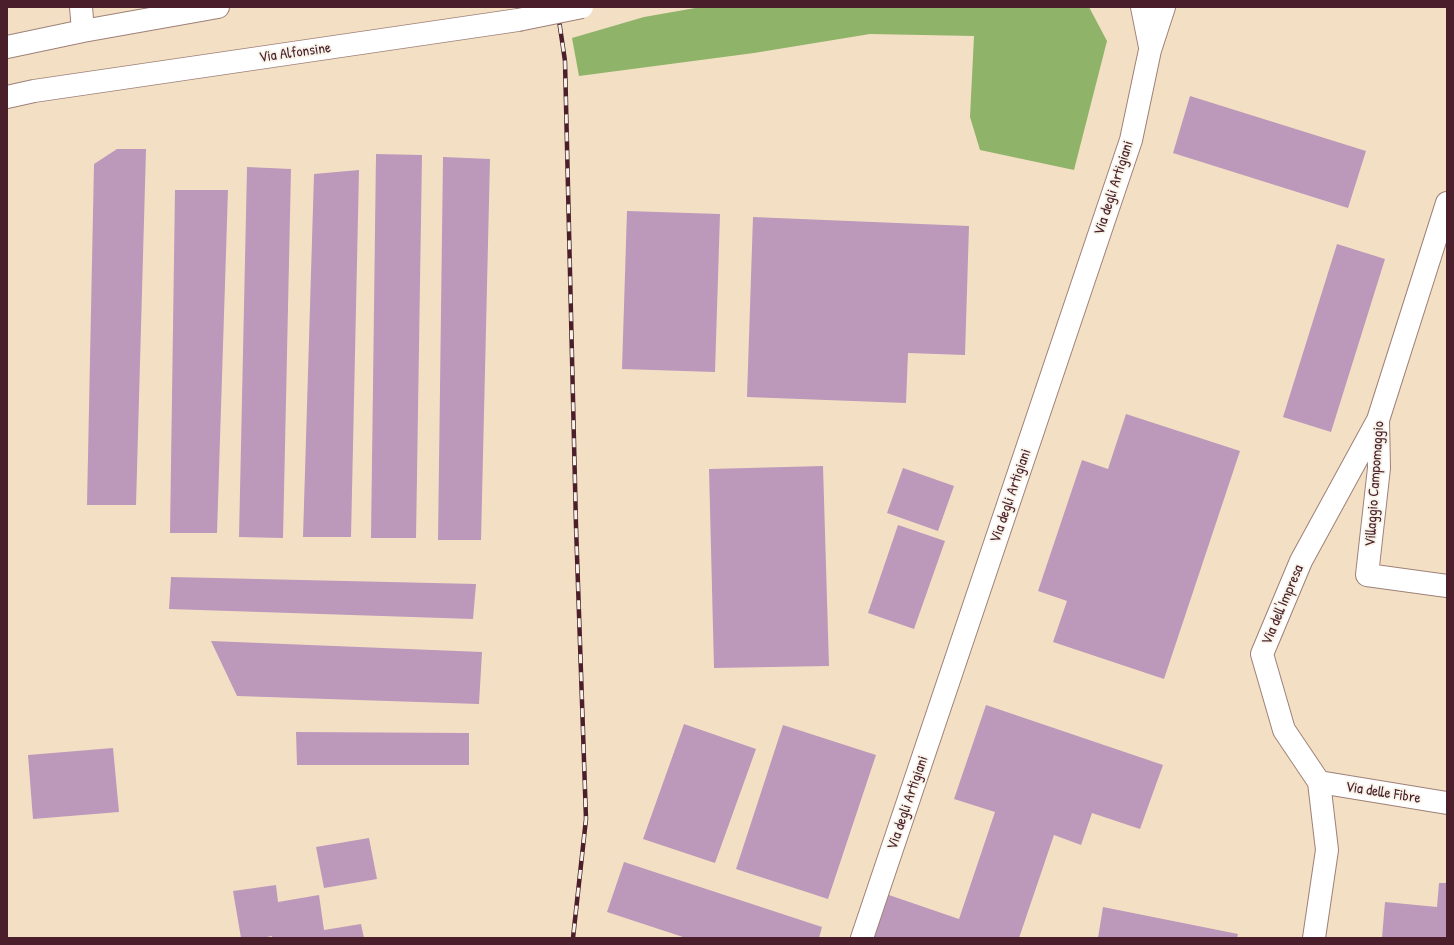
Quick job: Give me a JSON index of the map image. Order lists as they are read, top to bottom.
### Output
{
  "streets": {
    "street": [
      "Via Alfonsine",
      "Via degli Artigiani",
      "Villaggio Campomaggio",
      "Via dell'Impresa",
      "Via delle Fibre"
    ]
  },
  "crossings": [
    ["Villaggio Campomaggio", "Via dell'Impresa"],
    ["Via dell'Impresa", "Via delle Fibre"]
  ]
}
